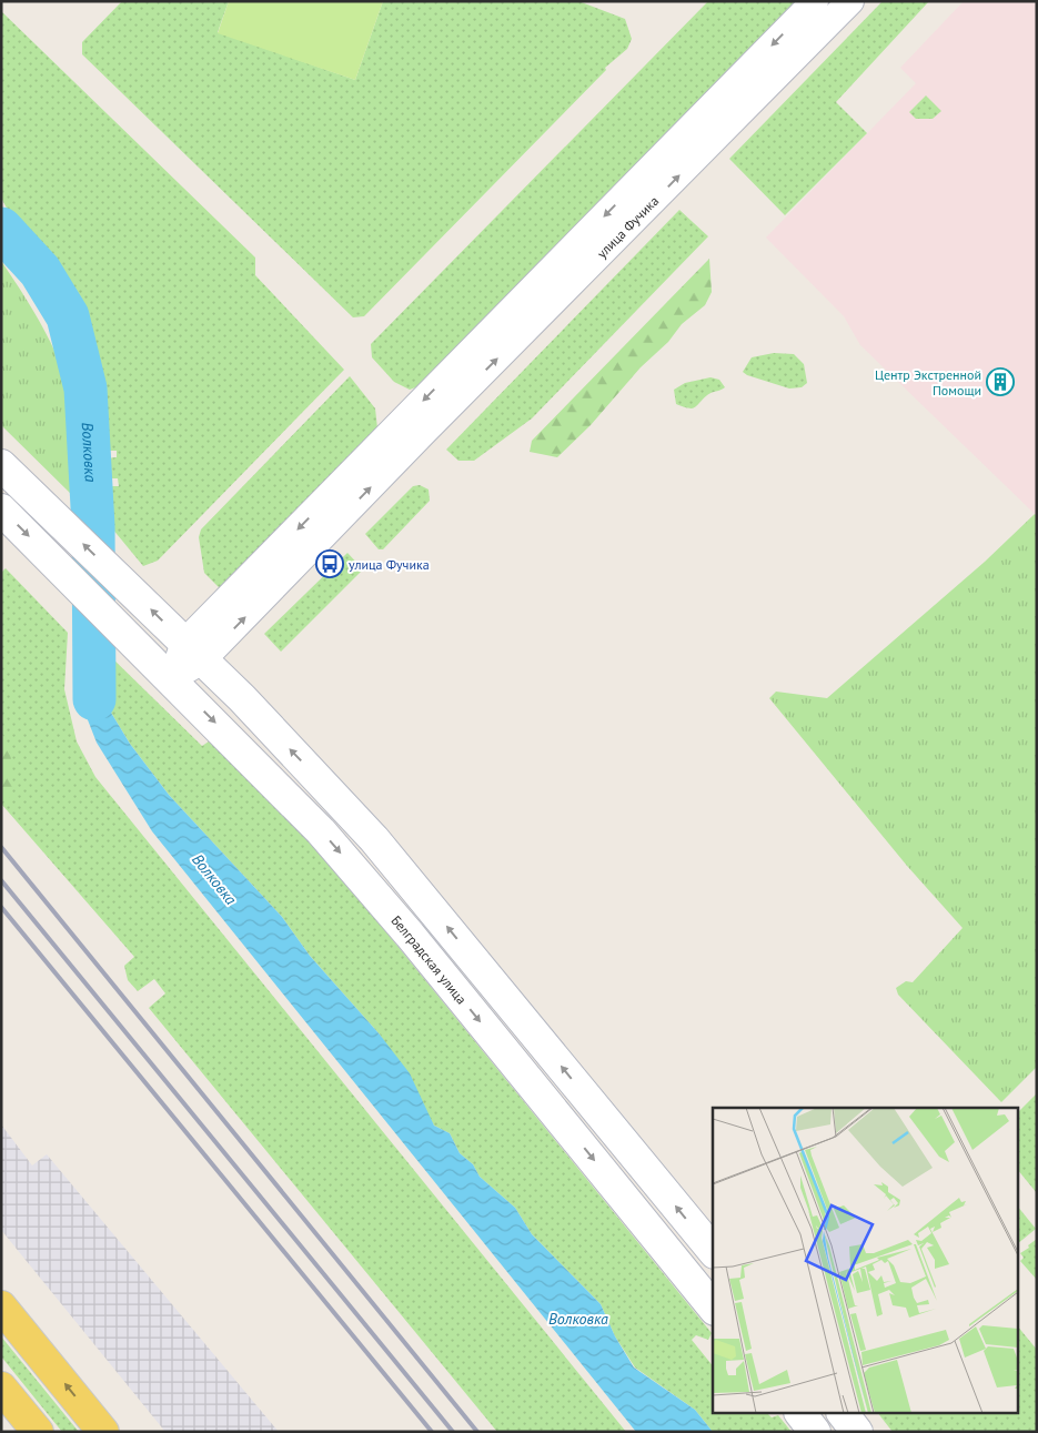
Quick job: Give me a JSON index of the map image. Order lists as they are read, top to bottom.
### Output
{
  "streets": {
    "street": ["улица Фучика", "Белградская улица"]
  },
  "crossings": [
    ["улица Фучика", "Белградская улица"]
  ],
  "water": ["Волковка"],
  "places": {
    "building": ["Центр Экстренной Помощи"],
    "bus stop": ["улица Фучика"]
  }
}
